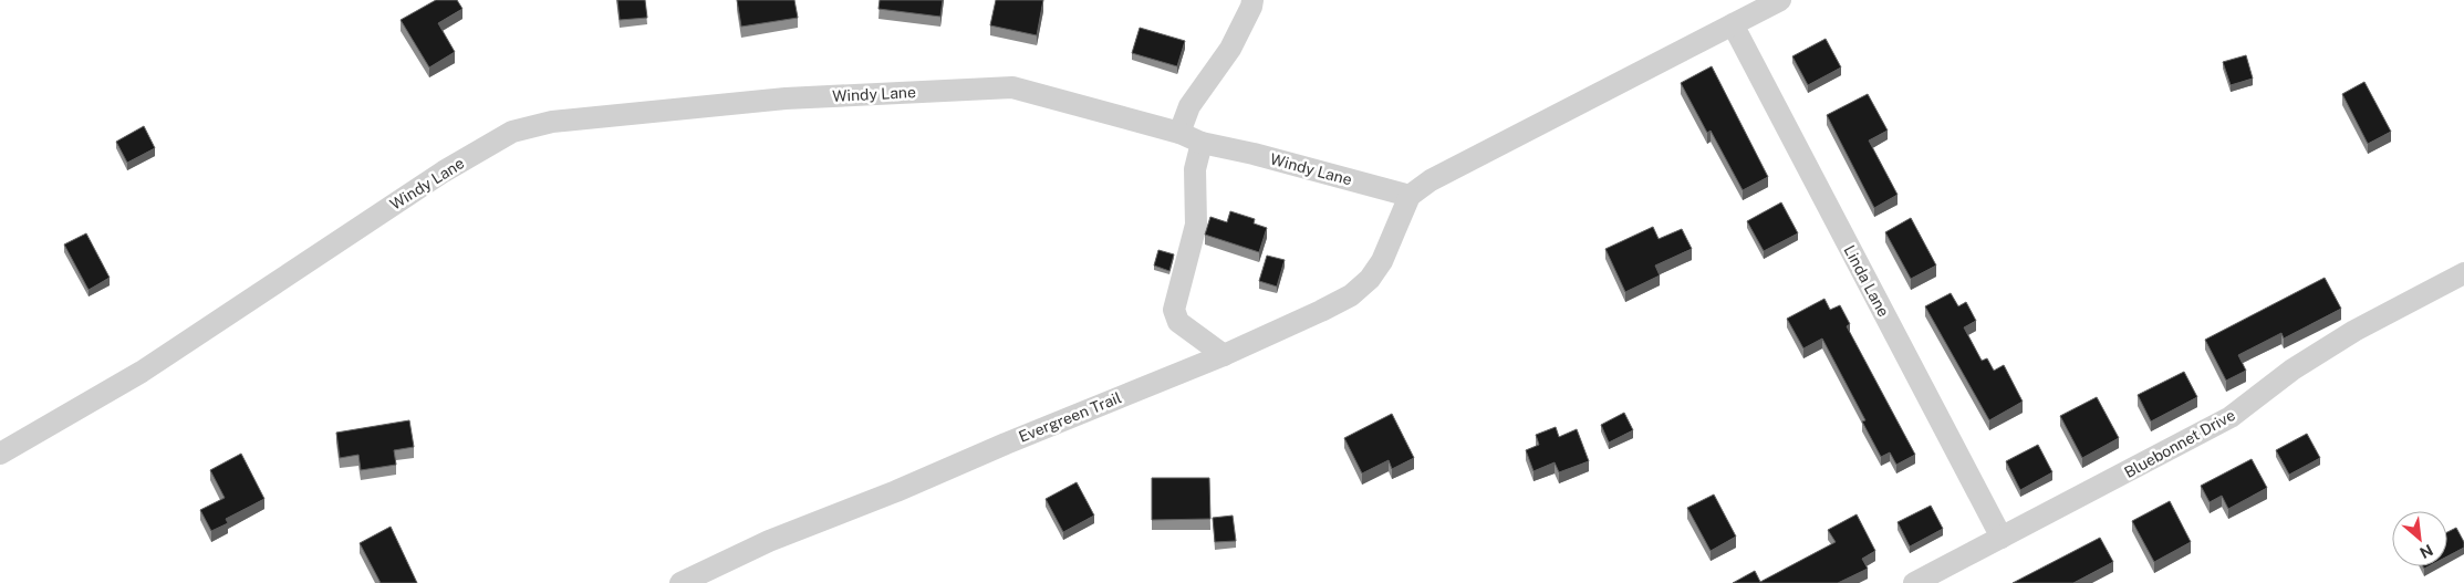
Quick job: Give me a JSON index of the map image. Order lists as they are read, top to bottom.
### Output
{
  "streets": {
    "street": [
      "Windy Lane",
      "Linda Lane",
      "Evergreen Trail",
      "Bluebonnet Drive"
    ]
  },
  "crossings": [
    ["Windy Lane", "Evergreen Trail"],
    ["Linda Lane", "Bluebonnet Drive"]
  ],
  "north": "bottom right"
}
